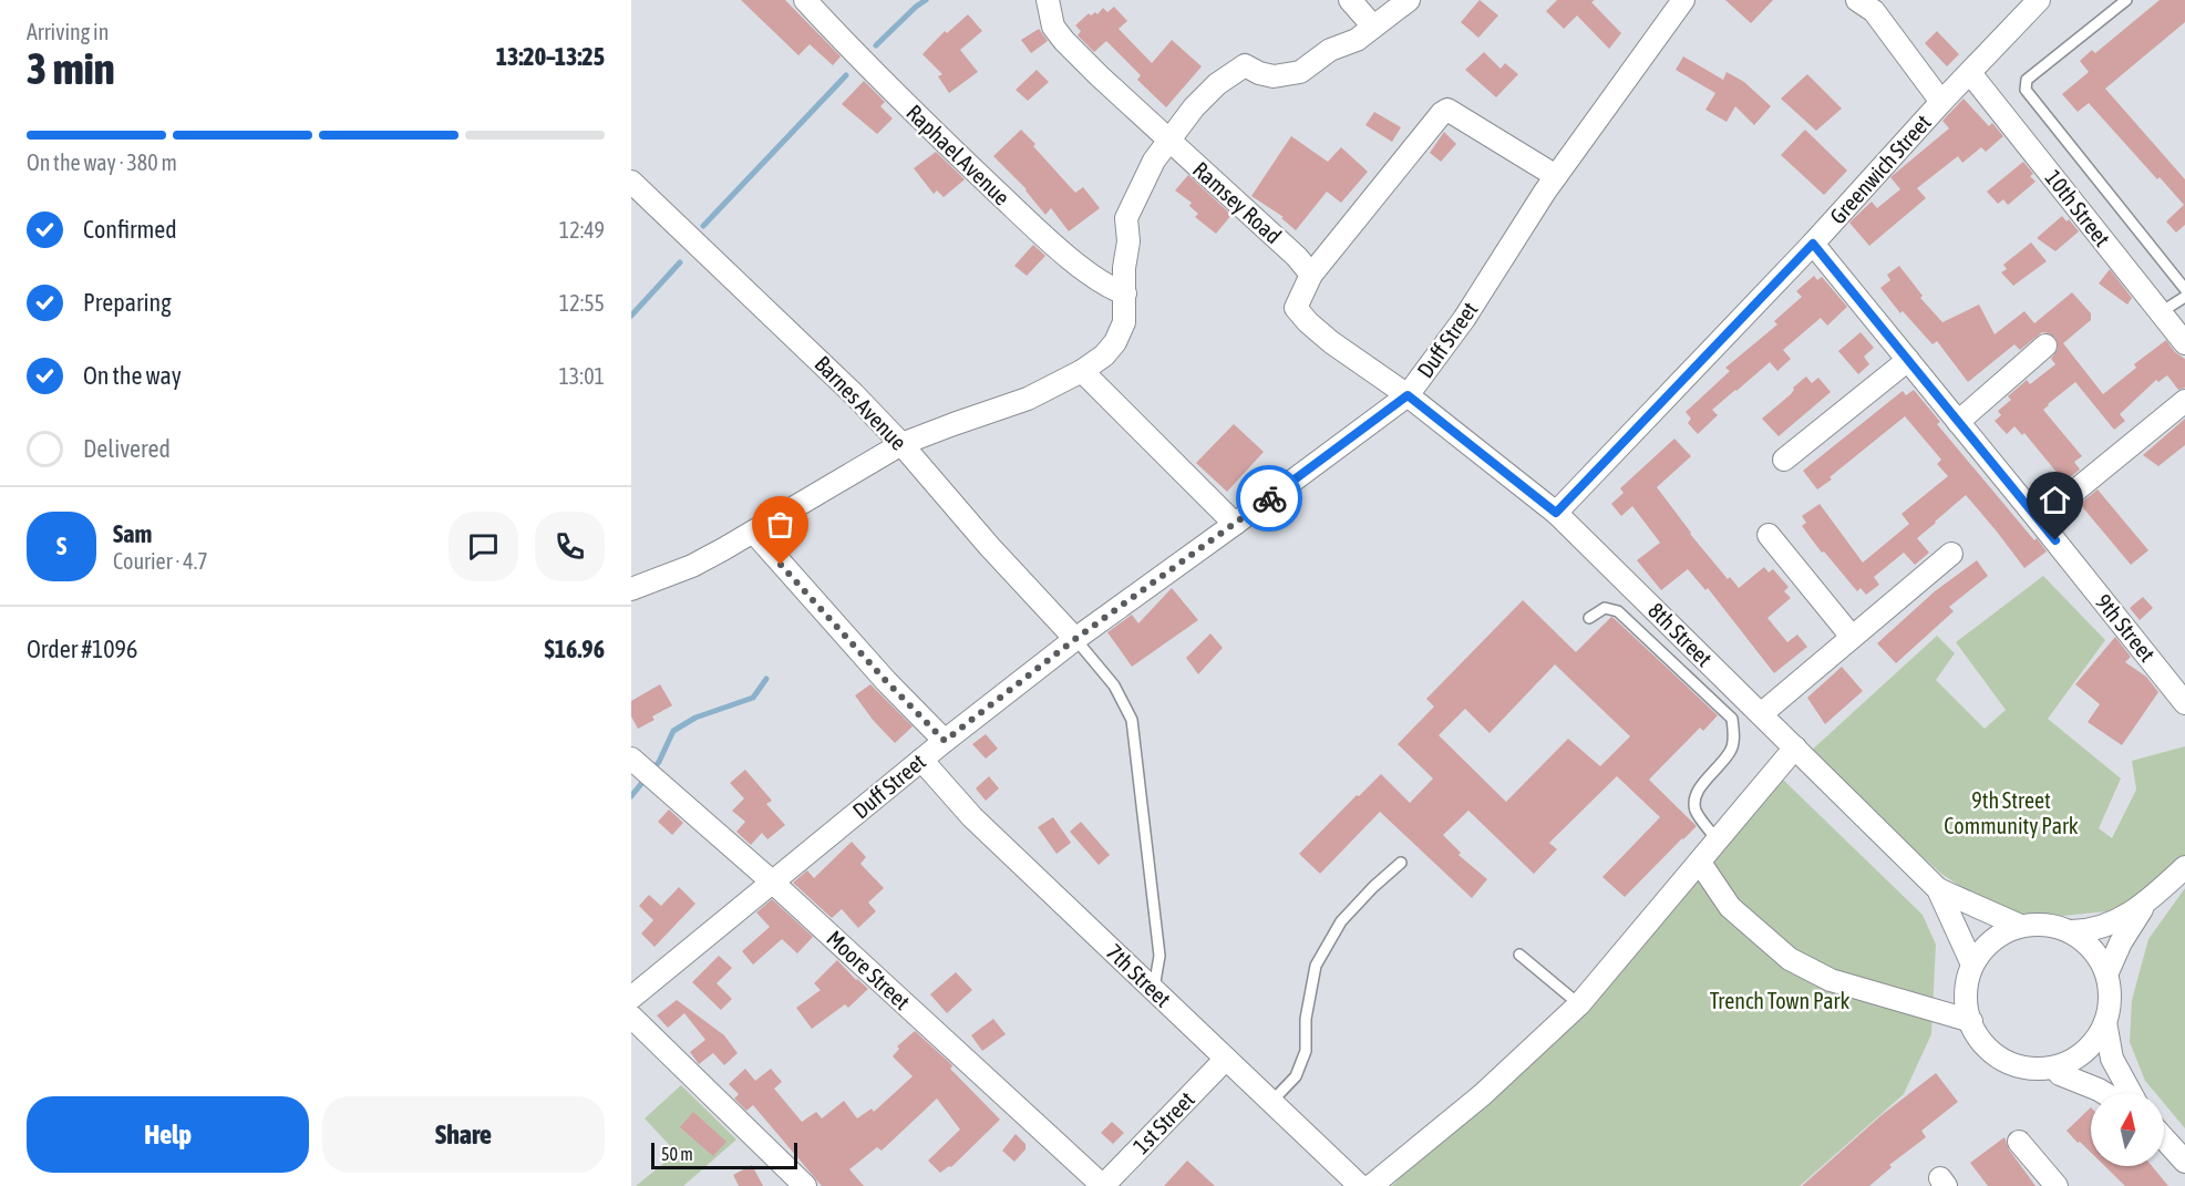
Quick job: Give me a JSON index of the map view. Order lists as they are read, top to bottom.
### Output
{
  "streets": {
    "street": [
      "Raphael Avenue",
      "Greenwich Street",
      "Ramsey Road",
      "10th Street",
      "Duff Street",
      "Barnes Avenue",
      "9th Street",
      "8th Street",
      "Moore Street",
      "7th Street",
      "1st Street"
    ]
  },
  "crossings": [
    ["Greenwich Street", "10th Street"],
    ["Greenwich Street", "9th Street"],
    ["Greenwich Street", "8th Street"],
    ["Duff Street", "Barnes Avenue"],
    ["Duff Street", "8th Street"],
    ["Duff Street", "Moore Street"],
    ["Duff Street", "7th Street"],
    ["Moore Street", "1st Street"],
    ["7th Street", "1st Street"]
  ],
  "parks": ["9th Street Community Park", "Trench Town Park"],
  "scale_bar": "50 m",
  "north": "top",
  "page": {
    "heading": ["3 min", "Arriving in", "13:20–13:25"],
    "panel": [
      "Sam",
      "Courier · 4.7",
      "Order #1096",
      "$16.96"
    ],
    "bar": "On the way · 380 m",
    "list": [
      ["Confirmed", "12:49"],
      ["Preparing", "12:55"],
      ["On the way", "13:01"],
      "Delivered"
    ],
    "round": "S",
    "buttons": ["Help", "Share"],
    "scale": "50 m"
  }
}
